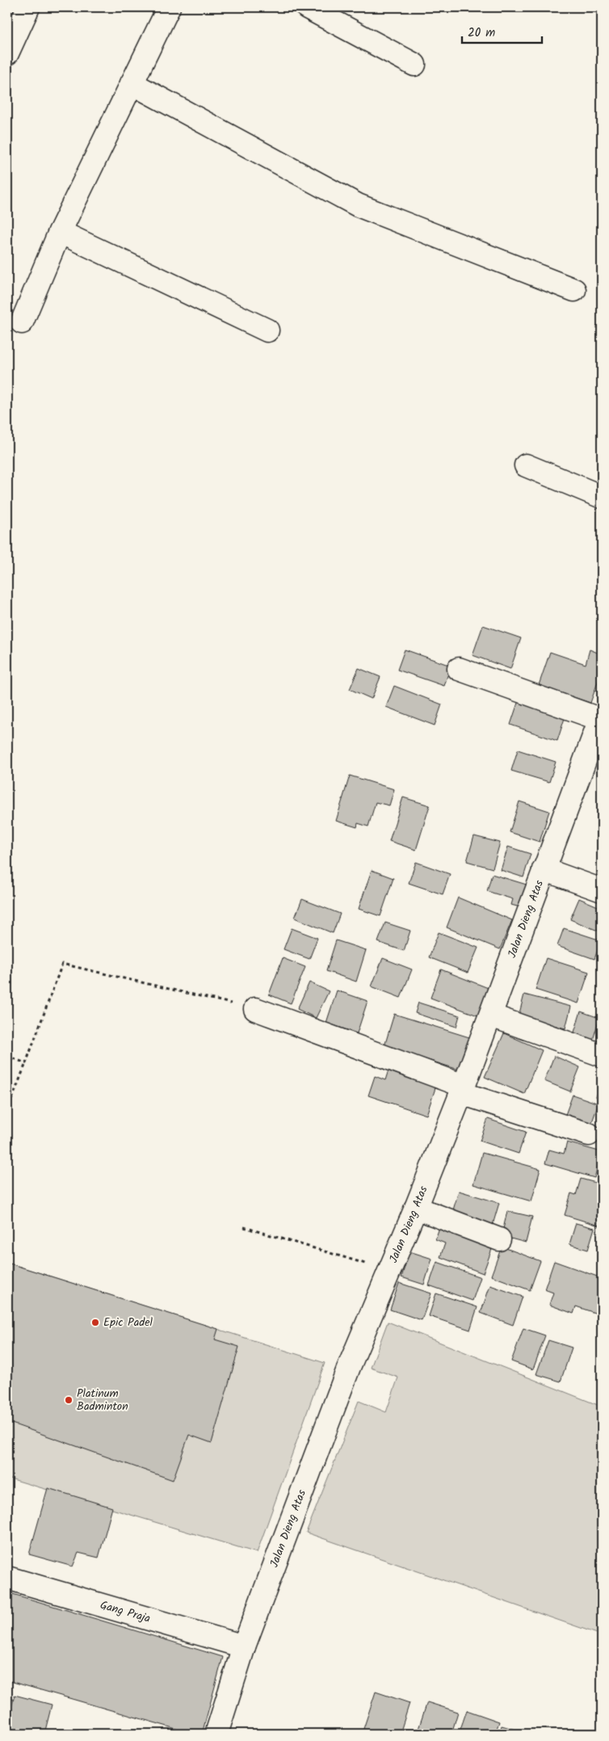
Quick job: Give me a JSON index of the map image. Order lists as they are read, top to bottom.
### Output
{
  "streets": {
    "street": ["Jalan Dieng Atas", "Gang Praja"]
  },
  "crossings": [
    ["Jalan Dieng Atas", "Gang Praja"]
  ],
  "places": ["Epic Padel", "Platinum Badminton"],
  "scale_bar": "20 m"
}
